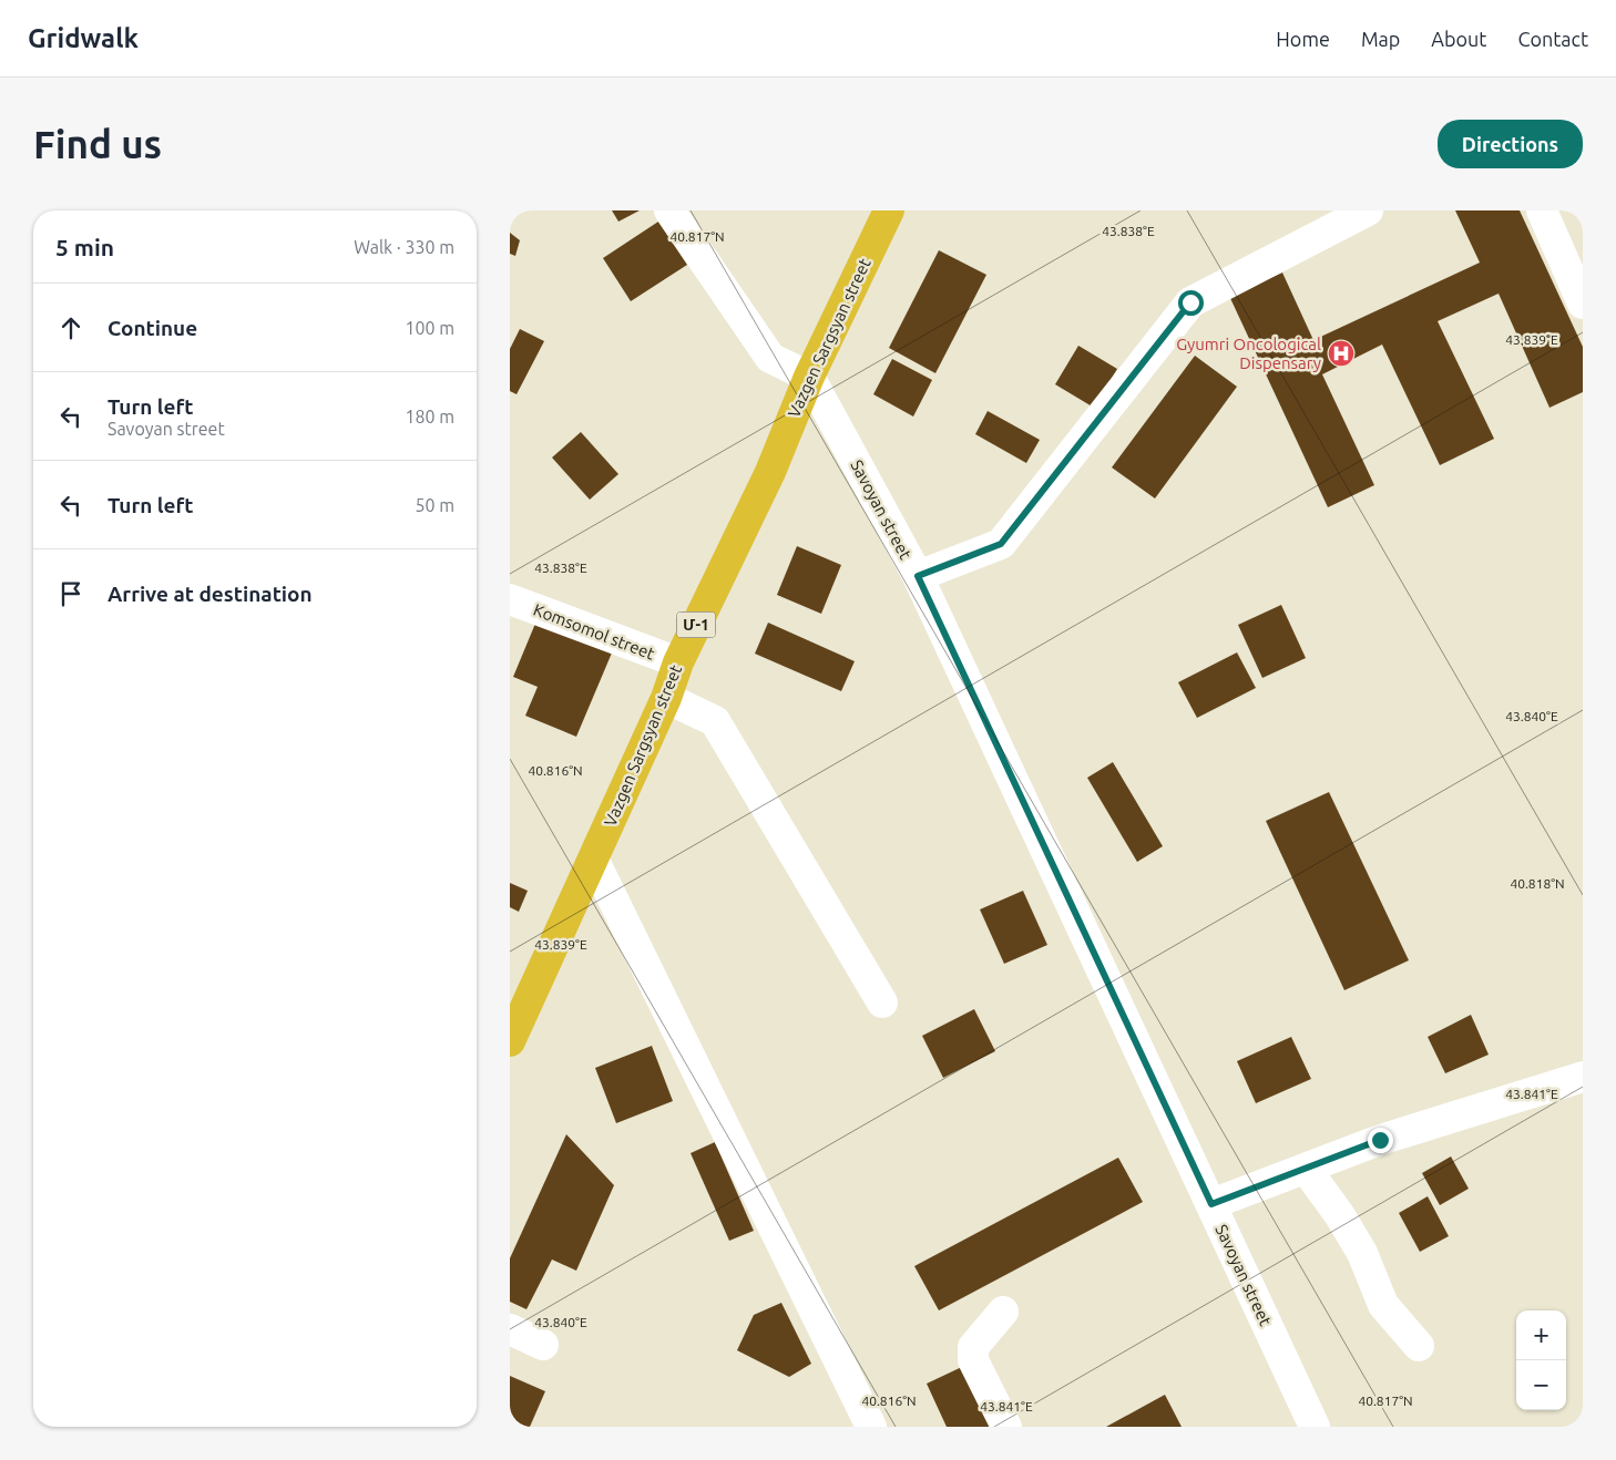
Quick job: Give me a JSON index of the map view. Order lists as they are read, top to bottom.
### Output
{
  "streets": {
    "highway": ["Vazgen Sargsyan street", "Մ-1"],
    "street": ["Savoyan street", "Komsomol street"]
  },
  "crossings": [
    ["Vazgen Sargsyan street", "Savoyan street"],
    ["Vazgen Sargsyan street", "Komsomol street"]
  ],
  "places": {
    "hospital": ["Gyumri Oncological Dispensary"]
  },
  "page": {
    "header": "Gridwalk",
    "nav": [
      "Home",
      "Map",
      "About",
      "Contact"
    ],
    "buttons": "Directions",
    "title": "Find us",
    "heading": ["5 min", "Walk · 330 m"],
    "list": [
      ["Continue", "100 m"],
      ["Turn left", "Savoyan street", "180 m"],
      ["Turn left", "50 m"],
      "Arrive at destination"
    ],
    "map_buttons": ["+", "−"]
  },
  "coordinates": [
    "43.838°E",
    "40.817°N",
    "43.839°E",
    "43.840°E",
    "40.816°N",
    "40.818°N",
    "43.841°E"
  ]
}
